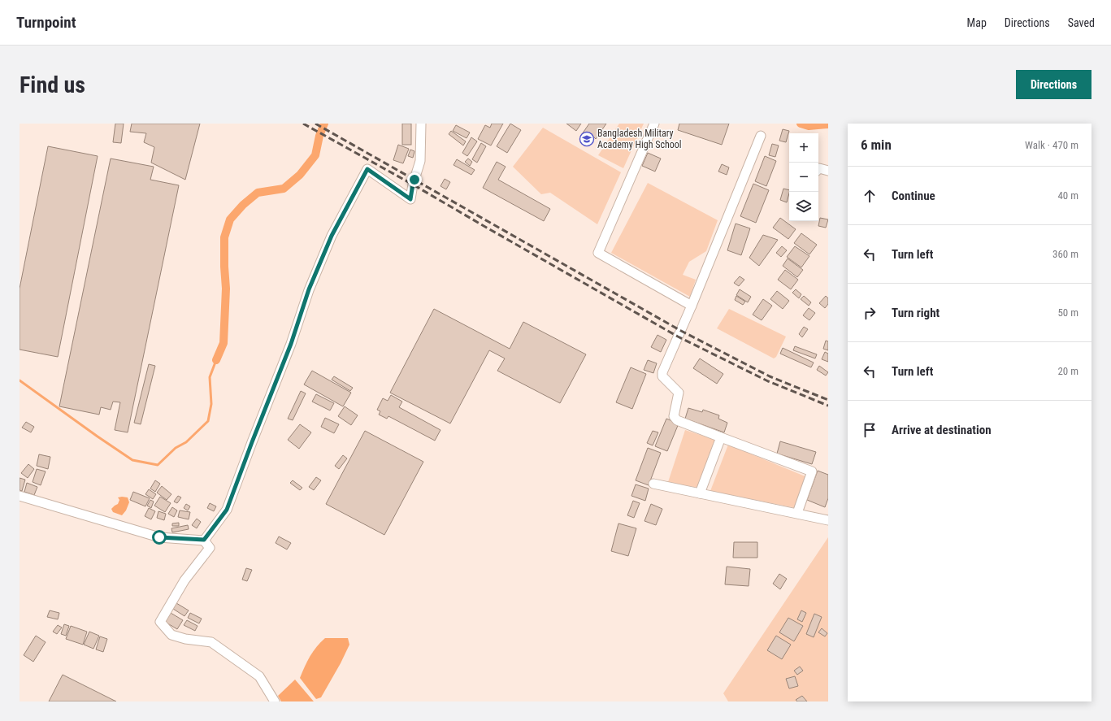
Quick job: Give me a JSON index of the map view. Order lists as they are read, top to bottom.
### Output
{
  "places": {
    "school or university": ["Bangladesh Military Academy High School"]
  },
  "page": {
    "header": "Turnpoint",
    "nav": ["Map", "Directions", "Saved"],
    "buttons": "Directions",
    "title": "Find us",
    "heading": ["6 min", "Walk · 470 m"],
    "map_buttons": ["+", "−"],
    "list": [
      ["Continue", "40 m"],
      ["Turn left", "360 m"],
      ["Turn right", "50 m"],
      ["Turn left", "20 m"],
      "Arrive at destination"
    ]
  }
}
